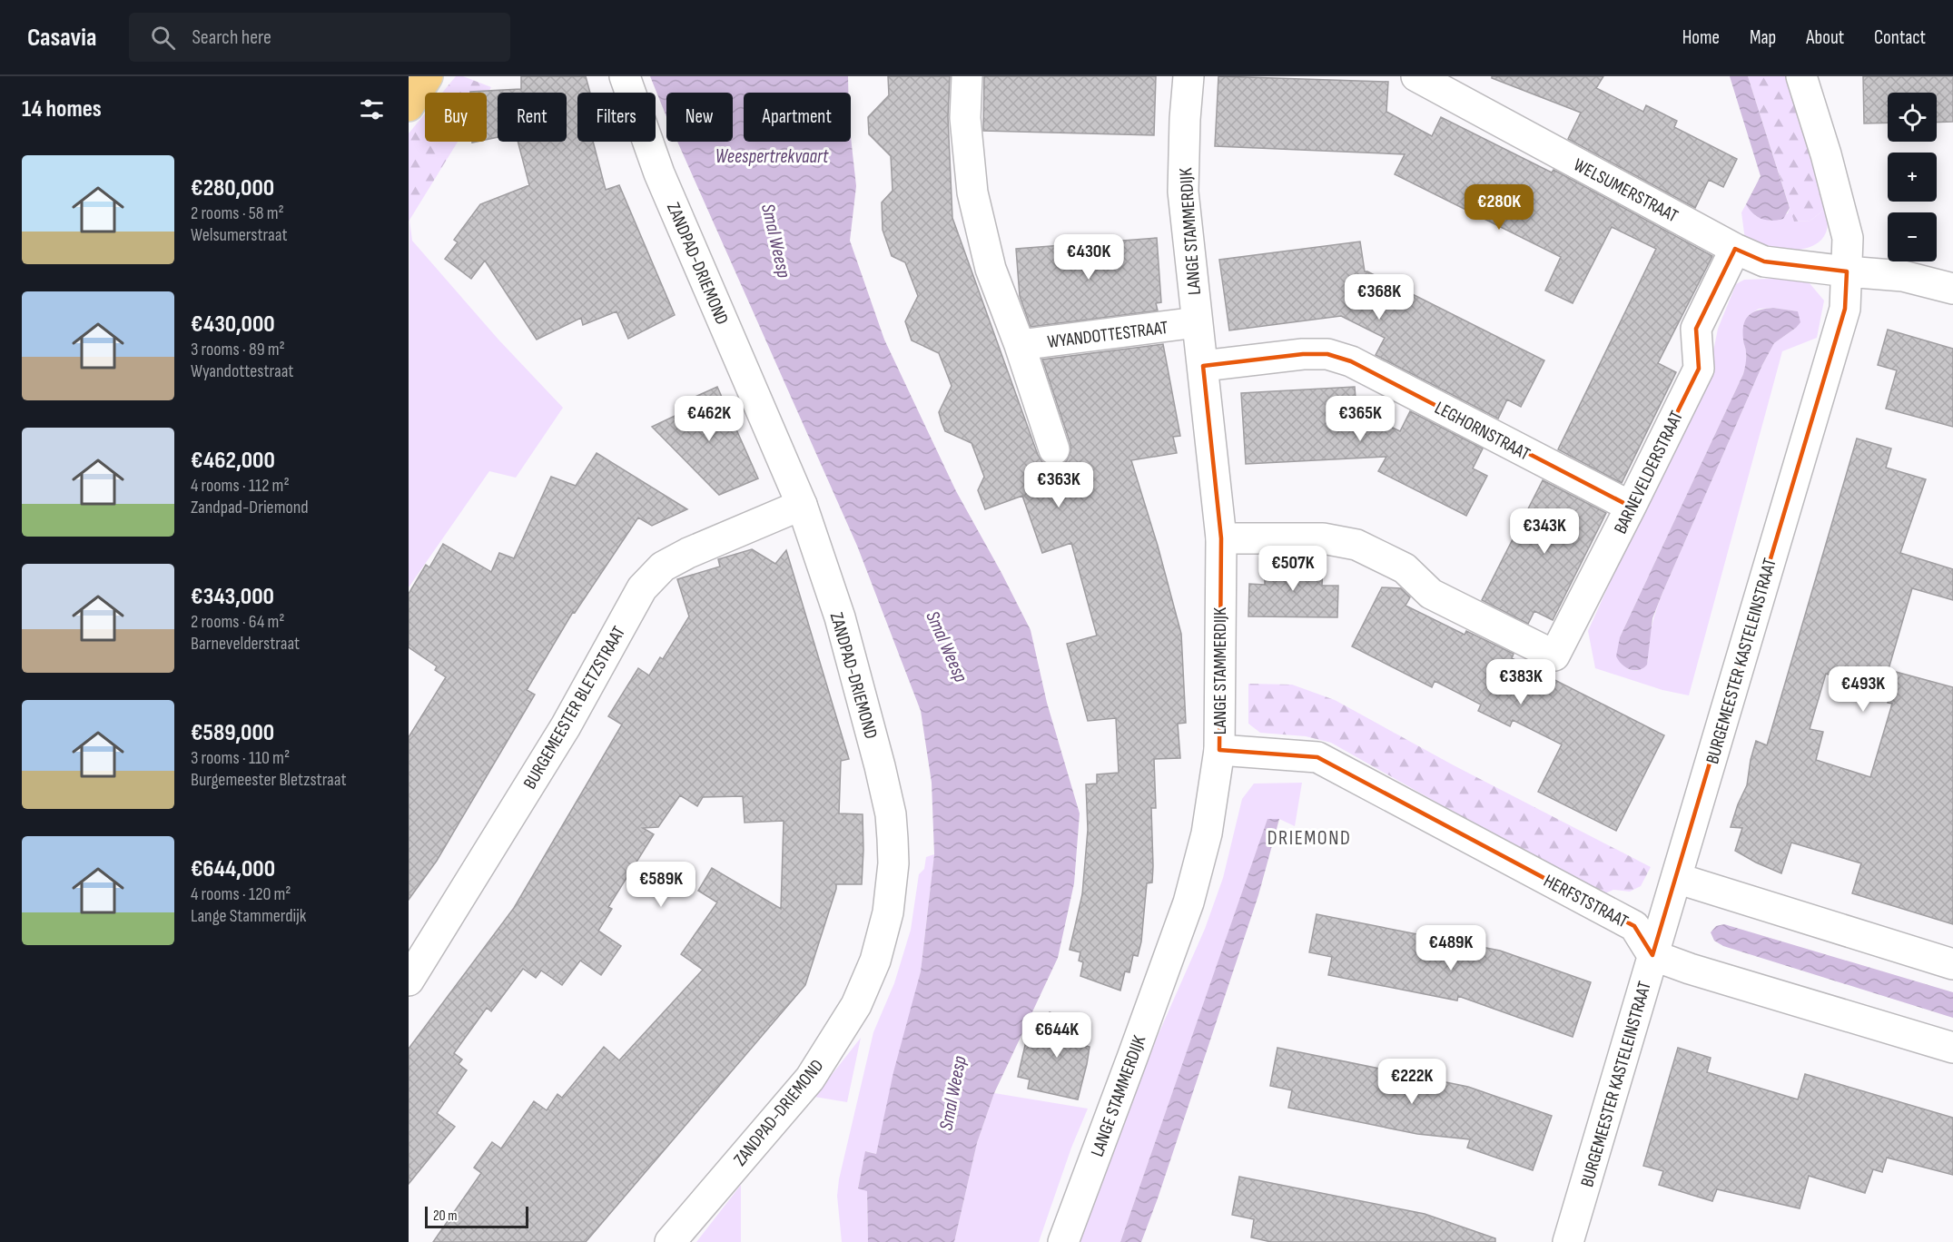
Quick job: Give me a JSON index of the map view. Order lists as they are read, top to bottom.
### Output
{
  "streets": {
    "street": [
      "WELSUMERSTRAAT",
      "LANGE STAMMERDIJK",
      "ZANDPAD-DRIEMOND",
      "WYANDOTTESTRAAT",
      "LEGHORNSTRAAT",
      "BARNEVELDERSTRAAT",
      "BURGEMEESTER KASTELEINSTRAAT",
      "BURGEMEESTER BLETZSTRAAT",
      "HERFSTSTRAAT"
    ]
  },
  "crossings": [
    ["WELSUMERSTRAAT", "BARNEVELDERSTRAAT"],
    ["WELSUMERSTRAAT", "BURGEMEESTER KASTELEINSTRAAT"],
    ["LANGE STAMMERDIJK", "WYANDOTTESTRAAT"],
    ["LANGE STAMMERDIJK", "LEGHORNSTRAAT"],
    ["LANGE STAMMERDIJK", "BARNEVELDERSTRAAT"],
    ["LANGE STAMMERDIJK", "HERFSTSTRAAT"],
    ["ZANDPAD-DRIEMOND", "BURGEMEESTER BLETZSTRAAT"],
    ["LEGHORNSTRAAT", "BARNEVELDERSTRAAT"],
    ["BURGEMEESTER KASTELEINSTRAAT", "HERFSTSTRAAT"]
  ],
  "districts": ["DRIEMOND"],
  "water": ["Weespertrekvaart", "Smal Weesp"],
  "scale_bar": "20 m",
  "page": {
    "header": "Casavia",
    "search": "Search here",
    "nav": [
      "Home",
      "Map",
      "About",
      "Contact"
    ],
    "heading": "14 homes",
    "map_buttons": ["+", "−"],
    "chip": [
      "Buy",
      "Rent",
      "Filters",
      "New",
      "Apartment"
    ],
    "list": [
      {
        "name": "€280,000",
        "note": "2 rooms · 58 m² · Welsumerstraat"
      },
      {
        "name": "€430,000",
        "note": "3 rooms · 89 m² · Wyandottestraat"
      },
      {
        "name": "€462,000",
        "note": "4 rooms · 112 m² · Zandpad-Driemond"
      },
      {
        "name": "€343,000",
        "note": "2 rooms · 64 m² · Barnevelderstraat"
      },
      {
        "name": "€589,000",
        "note": "3 rooms · 110 m² · Burgemeester Bletzstraat"
      },
      {
        "name": "€644,000",
        "note": "4 rooms · 120 m² · Lange Stammerdijk"
      }
    ],
    "price": [
      "€280K",
      "€430K",
      "€368K",
      "€462K",
      "€365K",
      "€363K",
      "€343K",
      "€507K",
      "€383K",
      "€493K",
      "€589K",
      "€489K",
      "€644K",
      "€222K"
    ],
    "scale": "20 m"
  }
}
